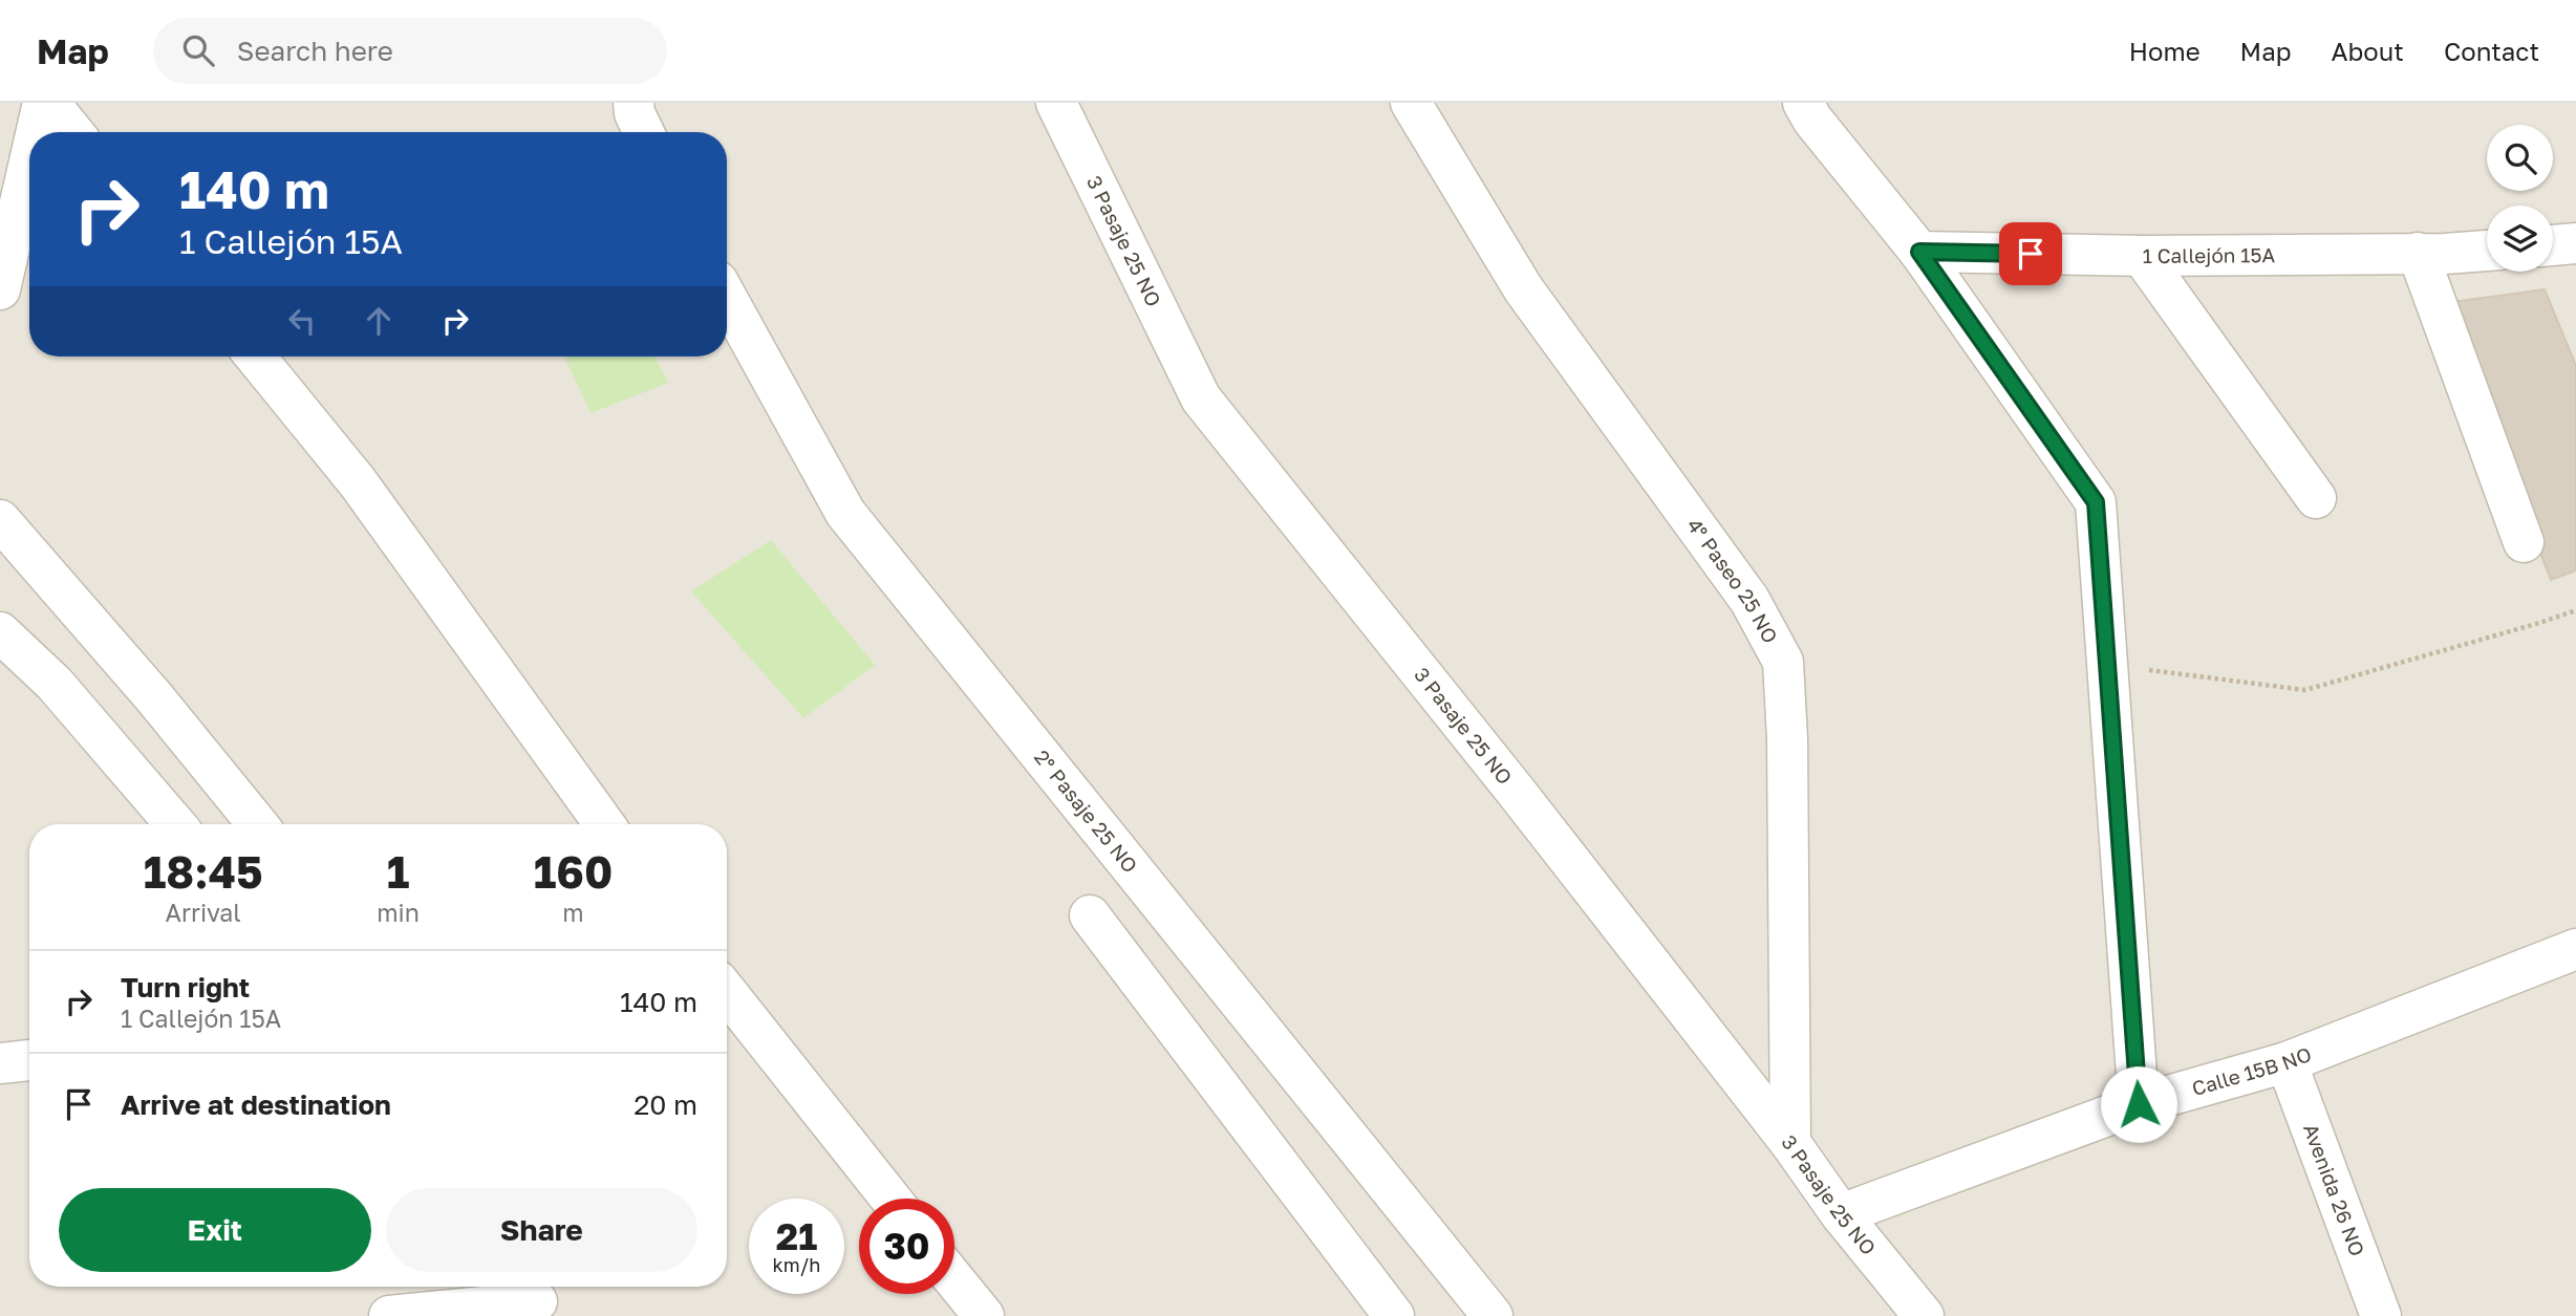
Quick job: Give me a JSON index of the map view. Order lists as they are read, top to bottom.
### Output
{
  "streets": {
    "street": [
      "3 Pasaje 25 NO",
      "1 Callejón 15A",
      "4° Paseo 25 NO",
      "2° Pasaje 25 NO",
      "Calle 15B NO",
      "Avenida 26 NO"
    ]
  },
  "crossings": [
    ["3 Pasaje 25 NO", "4° Paseo 25 NO"],
    ["3 Pasaje 25 NO", "Calle 15B NO"],
    ["Calle 15B NO", "Avenida 26 NO"]
  ],
  "page": {
    "header": "Map",
    "search": "Search here",
    "nav": [
      "Home",
      "Map",
      "About",
      "Contact"
    ],
    "turn": ["140 m", "1 Callejón 15A"],
    "eta": [
      "18:45",
      "Arrival",
      "1",
      "min",
      "160",
      "m"
    ],
    "list": [
      {
        "name": "Turn right",
        "note": "1 Callejón 15A",
        "value": "140 m"
      },
      {
        "name": "Arrive at destination",
        "value": "20 m"
      }
    ],
    "buttons": ["Exit", "Share"],
    "speed": "21 km/h",
    "limit": "30"
  }
}
